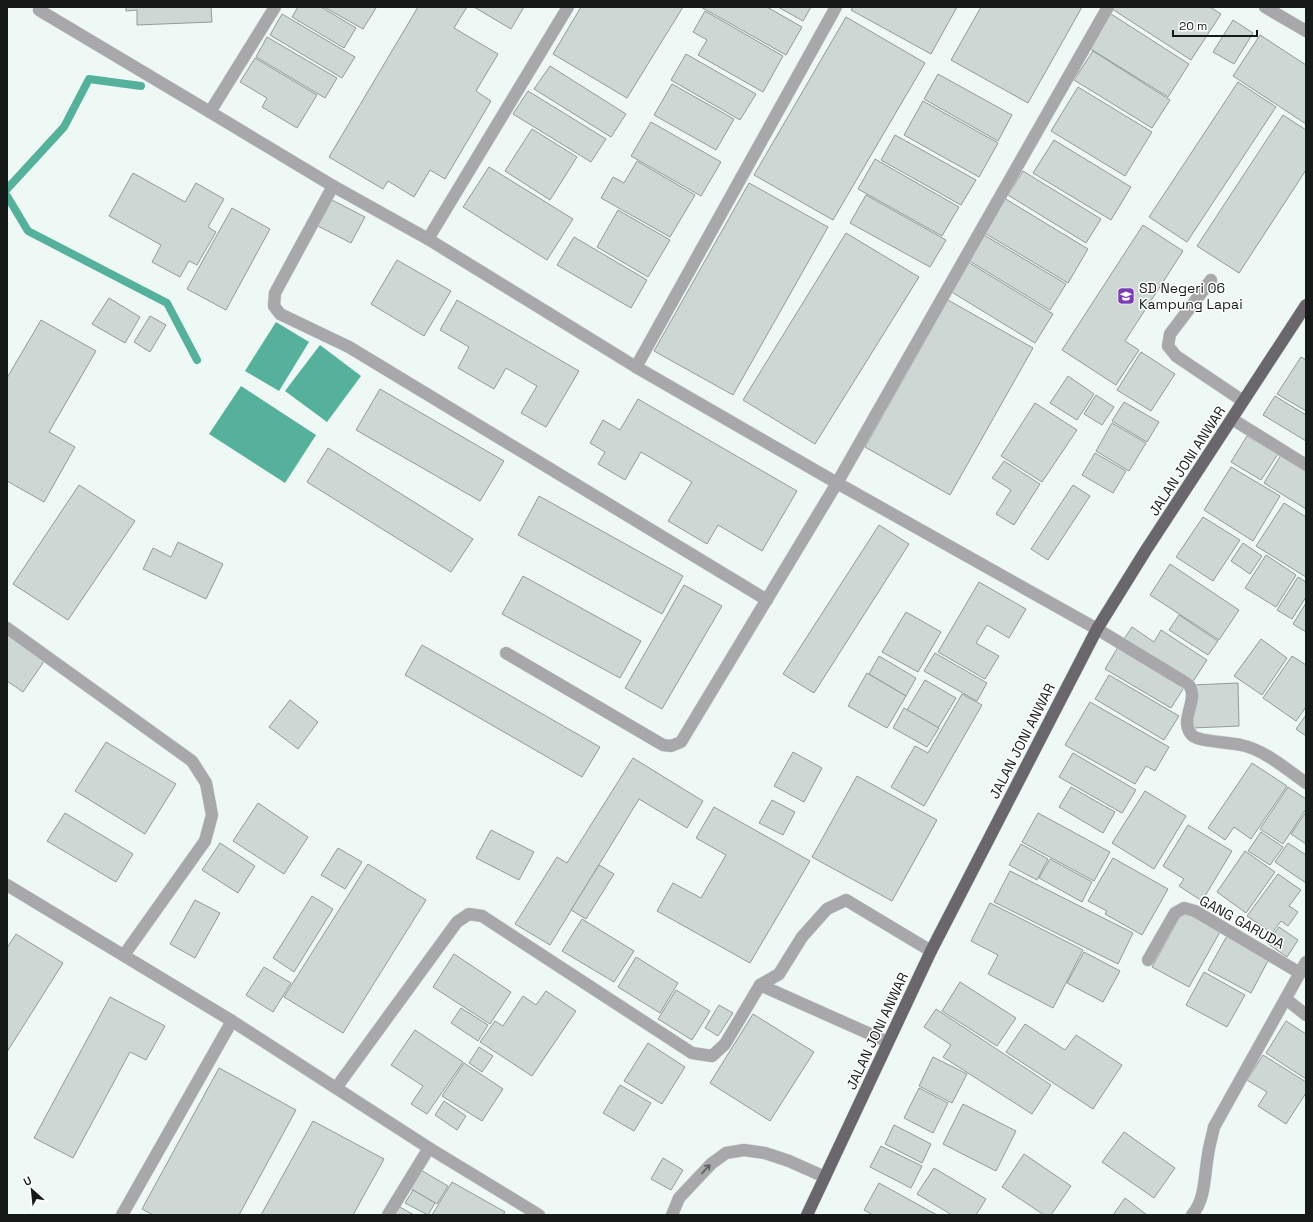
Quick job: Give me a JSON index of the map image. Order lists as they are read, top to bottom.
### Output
{
  "streets": {
    "main road": ["JALAN JONI ANWAR"],
    "street": ["GANG GARUDA"]
  },
  "places": {
    "school or university": ["SD Negeri 06 Kampung Lapai"]
  },
  "scale_bar": "20 m",
  "north": "top left"
}
